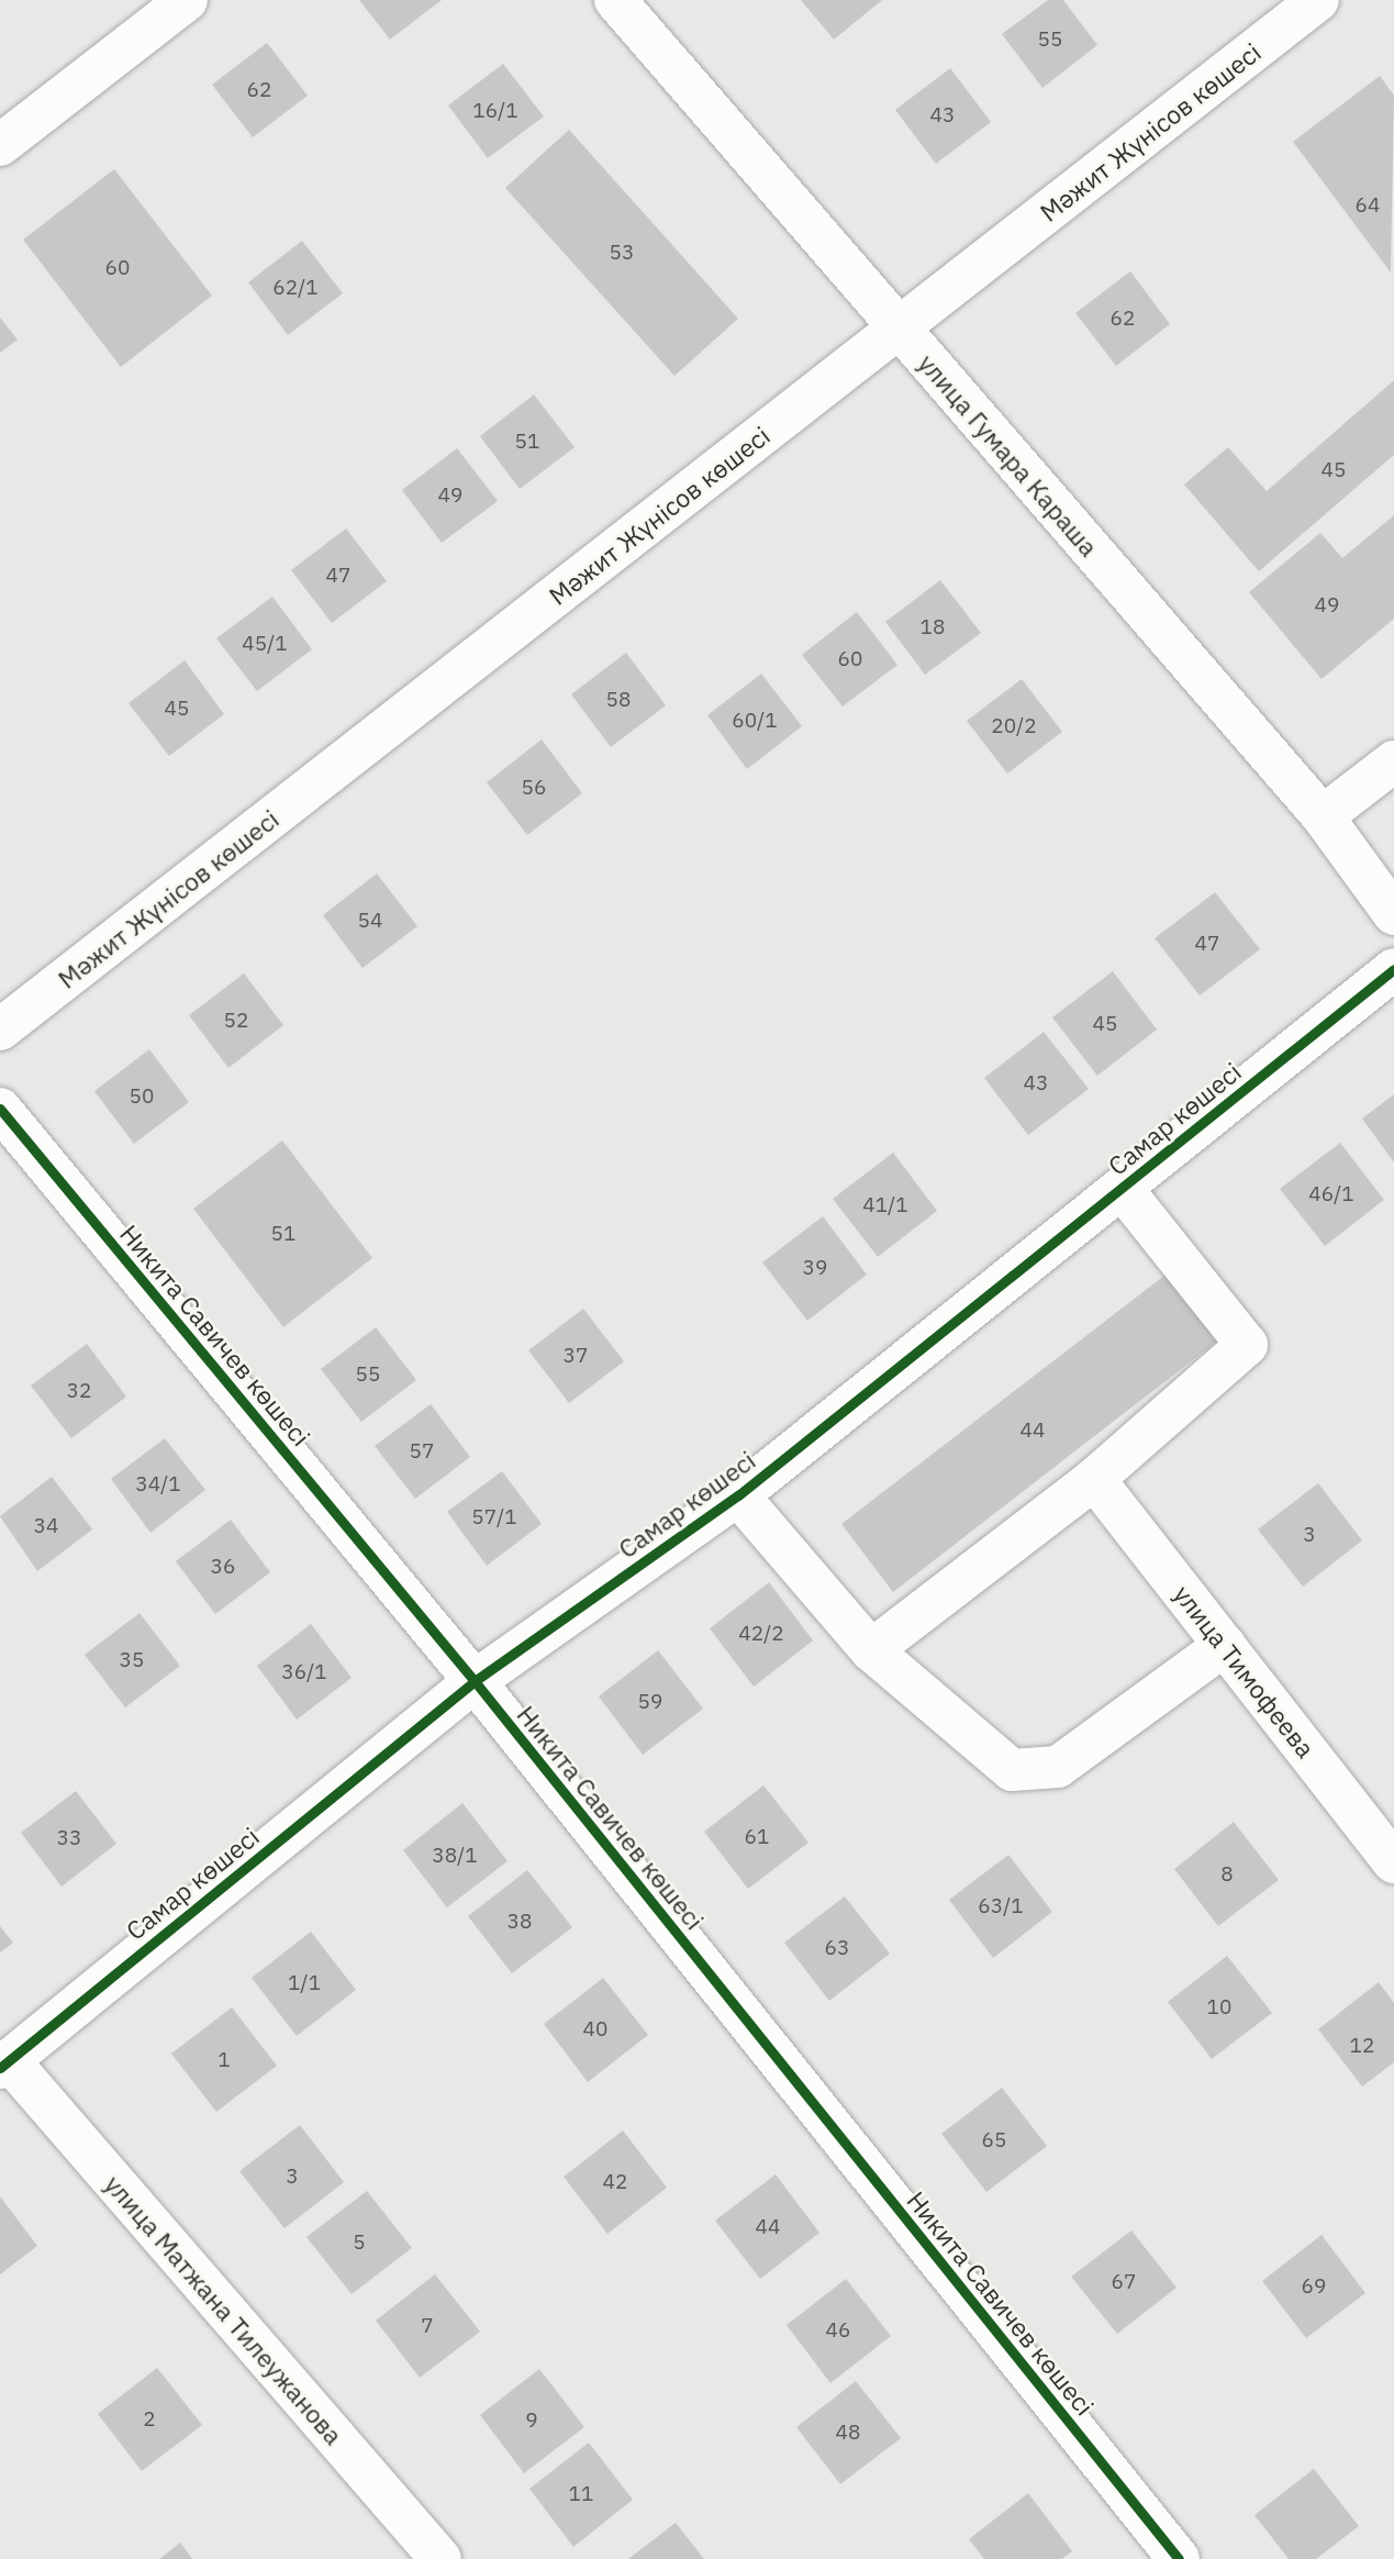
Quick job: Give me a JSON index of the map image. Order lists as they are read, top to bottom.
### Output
{
  "streets": {
    "street": [
      "Мәжит Жүнісов көшесі",
      "улица Гумара Караша",
      "Самар көшесі",
      "Никита Савичев көшесі",
      "улица Тимофеева",
      "улица Матжана Тилеужанова"
    ]
  },
  "crossings": [
    ["Мәжит Жүнісов көшесі", "улица Гумара Караша"],
    ["Самар көшесі", "Никита Савичев көшесі"],
    ["Самар көшесі", "улица Матжана Тилеужанова"]
  ],
  "house_numbers": [
    "55",
    "62",
    "16/1",
    "43",
    "64",
    "53",
    "60",
    "62/1",
    "62",
    "51",
    "45",
    "49",
    "47",
    "49",
    "18",
    "45/1",
    "60",
    "58",
    "45",
    "60/1",
    "20/2",
    "56",
    "54",
    "47",
    "52",
    "45",
    "43",
    "50",
    "46/1",
    "41/1",
    "51",
    "39",
    "37",
    "55",
    "32",
    "44",
    "57",
    "34/1",
    "57/1",
    "34",
    "3",
    "36",
    "42/2",
    "35",
    "36/1",
    "59",
    "61",
    "33",
    "38/1",
    "8",
    "63/1",
    "38",
    "63",
    "1/1",
    "10",
    "40",
    "12",
    "1",
    "65",
    "3",
    "42",
    "44",
    "5",
    "67",
    "69",
    "7",
    "46",
    "2",
    "9",
    "48",
    "11"
  ]
}
